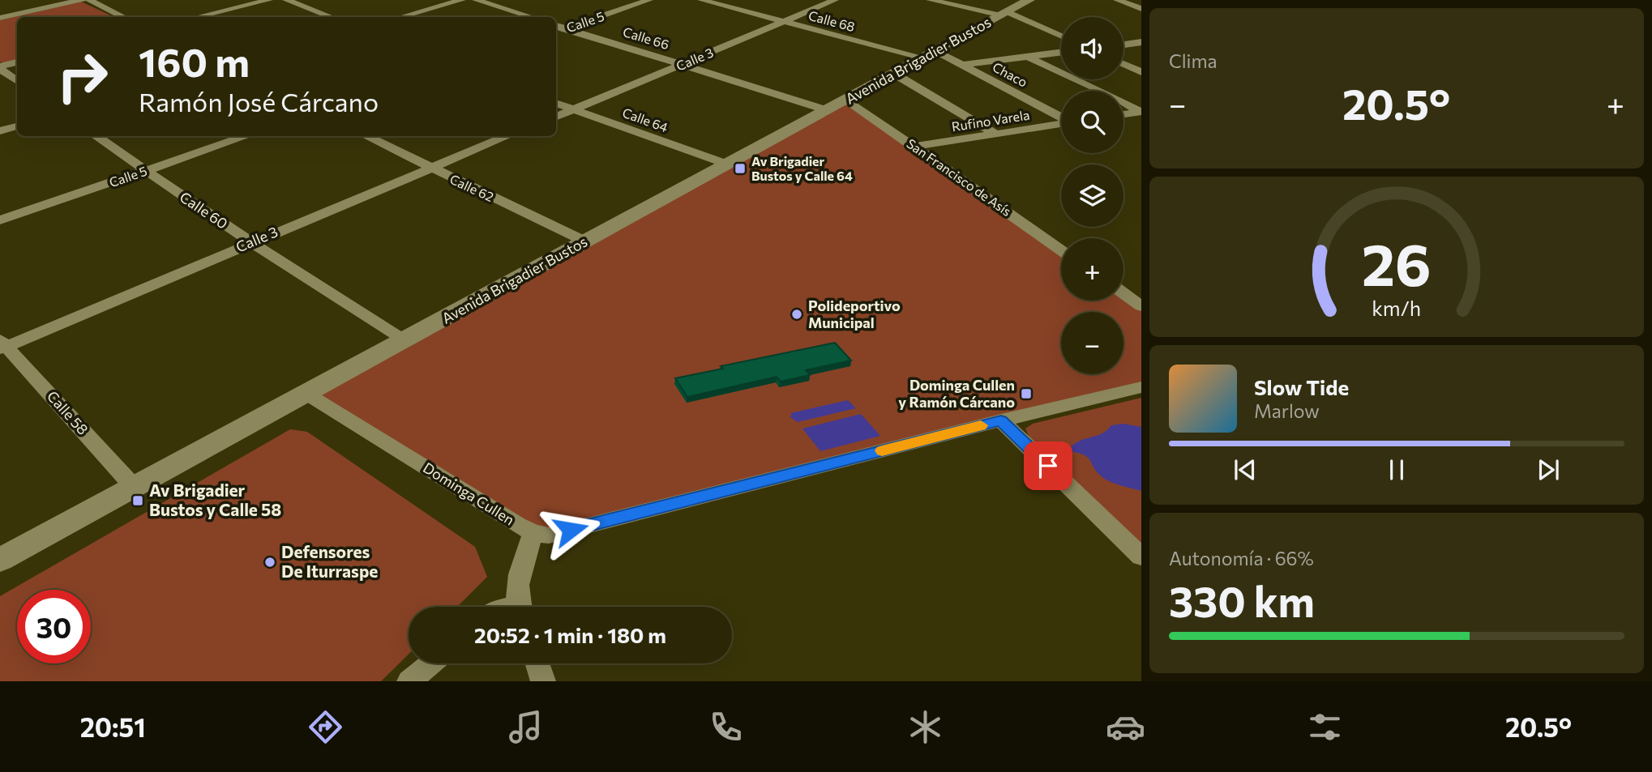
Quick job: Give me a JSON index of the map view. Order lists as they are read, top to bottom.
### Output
{
  "streets": {
    "street": [
      "Calle 68",
      "Calle 5",
      "Calle 66",
      "Calle 3",
      "Avenida Brigadier Bustos",
      "Chaco",
      "Calle 64",
      "Rufino Varela",
      "San Francisco de Asís",
      "Calle 62",
      "Calle 60",
      "Calle 58",
      "Dominga Cullen"
    ]
  },
  "crossings": [
    ["Calle 68", "Calle 3"],
    ["Calle 68", "Avenida Brigadier Bustos"],
    ["Calle 5", "Calle 66"],
    ["Calle 5", "Calle 60"],
    ["Calle 66", "Calle 3"],
    ["Calle 66", "Avenida Brigadier Bustos"],
    ["Calle 66", "San Francisco de Asís"],
    ["Calle 3", "Calle 64"],
    ["Calle 3", "Calle 62"],
    ["Calle 3", "Calle 60"],
    ["Calle 3", "Calle 58"],
    ["Avenida Brigadier Bustos", "Chaco"],
    ["Avenida Brigadier Bustos", "Calle 64"],
    ["Avenida Brigadier Bustos", "San Francisco de Asís"],
    ["Avenida Brigadier Bustos", "Calle 62"],
    ["Avenida Brigadier Bustos", "Calle 60"],
    ["Avenida Brigadier Bustos", "Calle 58"],
    ["Avenida Brigadier Bustos", "Dominga Cullen"],
    ["Rufino Varela", "San Francisco de Asís"]
  ],
  "places": {
    "transit": ["Av Brigadier Bustos y Calle 64", "Dominga Cullen y Ramón Cárcano", "Av Brigadier Bustos y Calle 58"],
    "other": ["Polideportivo Municipal", "Defensores De Iturraspe"]
  },
  "page": {
    "tile": [
      "Clima",
      ["Autonomía · 66%", "330 km"]
    ],
    "map_buttons": ["+", "−"],
    "turn": ["160 m", "Ramón José Cárcano"],
    "heat": ["−", "20.5°", "+"],
    "song": ["Slow Tide", "Marlow"],
    "limit": "30",
    "trip": "20:52 · 1 min · 180 m",
    "tabs": ["20:51", "20.5°"],
    "gauge": ["26", "km/h"]
  }
}
